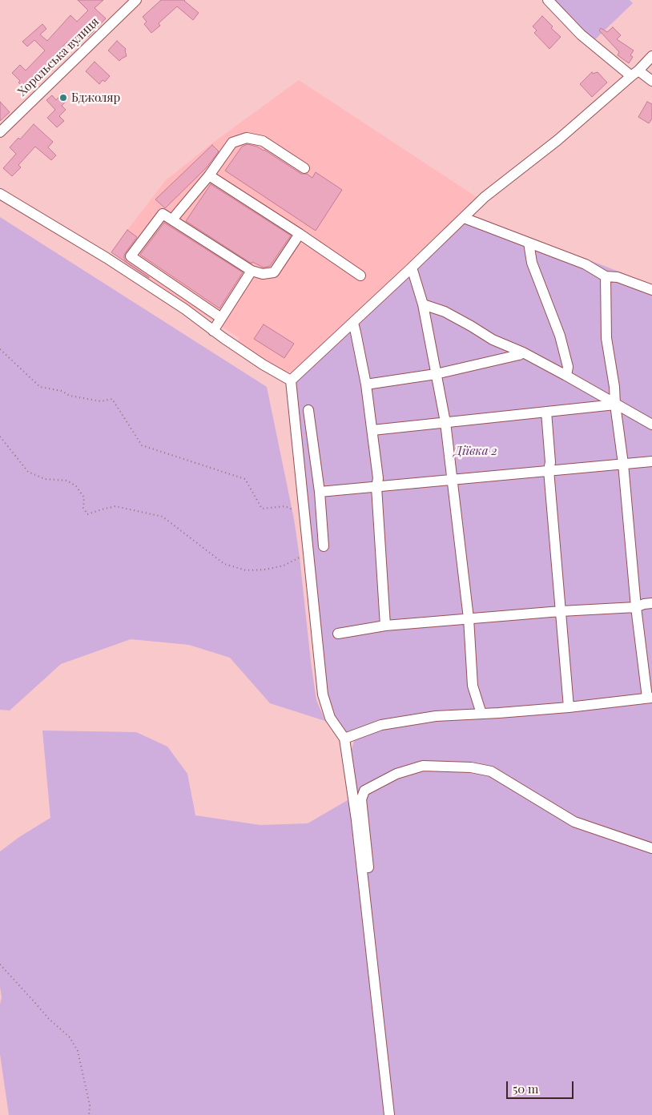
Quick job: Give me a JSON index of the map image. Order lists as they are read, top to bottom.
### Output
{
  "streets": {
    "street": ["Хорольська вулиця"]
  },
  "parks": ["Діївка 2"],
  "places": ["Бджоляр"],
  "scale_bar": "50 m"
}
